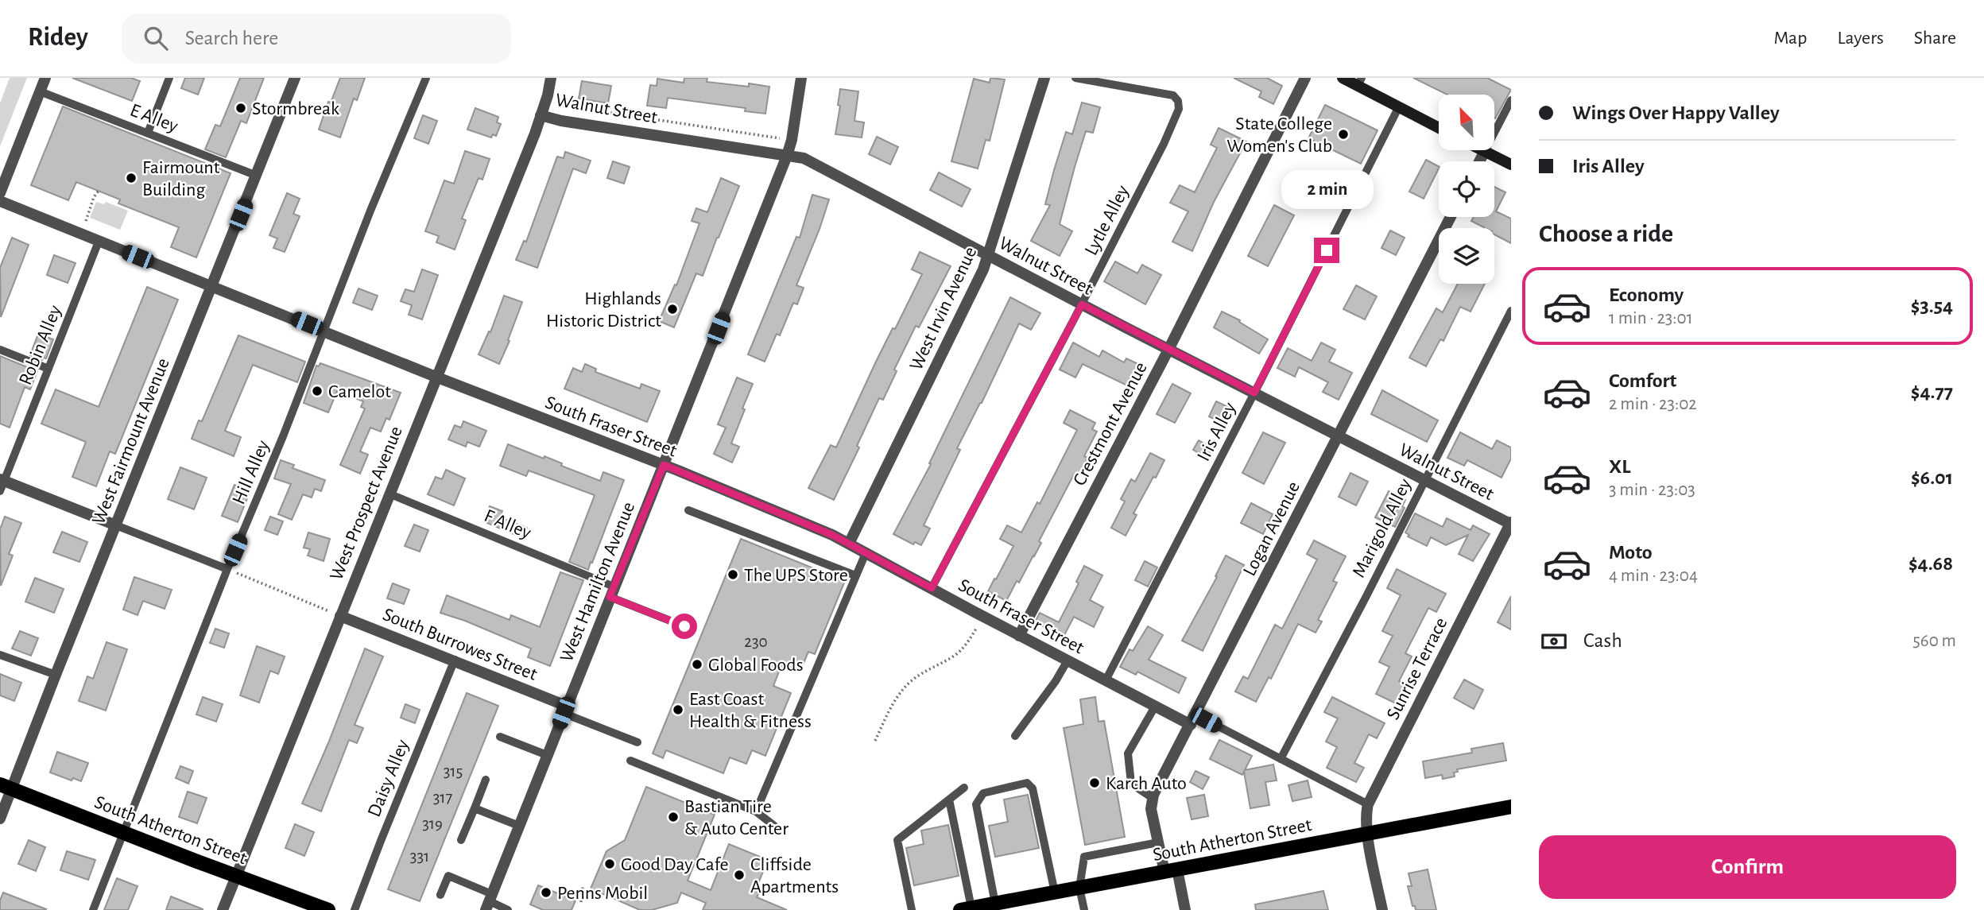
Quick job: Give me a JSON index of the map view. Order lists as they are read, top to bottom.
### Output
{
  "streets": {
    "main road": ["South Atherton Street"],
    "street": [
      "Walnut Street",
      "West Irvin Avenue",
      "Crestmont Avenue",
      "South Fraser Street",
      "West Fairmount Avenue",
      "West Prospect Avenue",
      "Logan Avenue",
      "West Hamilton Avenue",
      "South Burrowes Street",
      "Sunrise Terrace"
    ],
    "lane": [
      "E Alley",
      "Lytle Alley",
      "Robin Alley",
      "Iris Alley",
      "Hill Alley",
      "F Alley",
      "Marigold Alley",
      "Daisy Alley"
    ]
  },
  "crossings": [
    ["Walnut Street", "Lytle Alley"],
    ["Walnut Street", "West Irvin Avenue"],
    ["Walnut Street", "Crestmont Avenue"],
    ["Walnut Street", "Iris Alley"],
    ["Walnut Street", "West Prospect Avenue"],
    ["Walnut Street", "Marigold Alley"],
    ["Walnut Street", "Logan Avenue"],
    ["Walnut Street", "West Hamilton Avenue"],
    ["Walnut Street", "Sunrise Terrace"],
    ["E Alley", "West Fairmount Avenue"],
    ["Lytle Alley", "South Fraser Street"],
    ["West Irvin Avenue", "South Fraser Street"],
    ["Robin Alley", "South Fraser Street"],
    ["Crestmont Avenue", "South Fraser Street"],
    ["South Fraser Street", "Iris Alley"],
    ["South Fraser Street", "West Fairmount Avenue"],
    ["South Fraser Street", "Hill Alley"],
    ["South Fraser Street", "West Prospect Avenue"],
    ["South Fraser Street", "Marigold Alley"],
    ["South Fraser Street", "Logan Avenue"],
    ["South Fraser Street", "West Hamilton Avenue"],
    ["South Fraser Street", "Sunrise Terrace"],
    ["West Fairmount Avenue", "South Atherton Street"],
    ["Hill Alley", "South Atherton Street"],
    ["West Prospect Avenue", "F Alley"],
    ["West Prospect Avenue", "South Burrowes Street"],
    ["West Prospect Avenue", "South Atherton Street"],
    ["F Alley", "West Hamilton Avenue"],
    ["West Hamilton Avenue", "South Burrowes Street"],
    ["South Burrowes Street", "Daisy Alley"],
    ["Sunrise Terrace", "South Atherton Street"]
  ],
  "places": [
    "Stormbreak",
    "State College Women's Club",
    "Fairmount Building",
    "Highlands Historic District",
    "Camelot",
    "The UPS Store",
    "Global Foods",
    "East Coast Health & Fitness",
    "Karch Auto",
    "Bastian Tire & Auto Center",
    "Good Day Cafe",
    "Cliffside Apartments",
    "Penns Mobil"
  ],
  "house_numbers": [
    "230",
    "315",
    "317",
    "319",
    "331"
  ],
  "north": "top left",
  "page": {
    "header": "Ridey",
    "search": "Search here",
    "nav": ["Map", "Layers", "Share"],
    "banner": ["Wings Over Happy Valley", "Iris Alley"],
    "bubble": "2 min",
    "heading": "Choose a ride",
    "list": [
      {
        "name": "Economy",
        "note": "1 min · 23:01",
        "value": "$3.54"
      },
      {
        "name": "Comfort",
        "note": "2 min · 23:02",
        "value": "$4.77"
      },
      {
        "name": "XL",
        "note": "3 min · 23:03",
        "value": "$6.01"
      },
      {
        "name": "Moto",
        "note": "4 min · 23:04",
        "value": "$4.68"
      }
    ],
    "pay": ["Cash", "560 m"],
    "buttons": "Confirm"
  }
}
